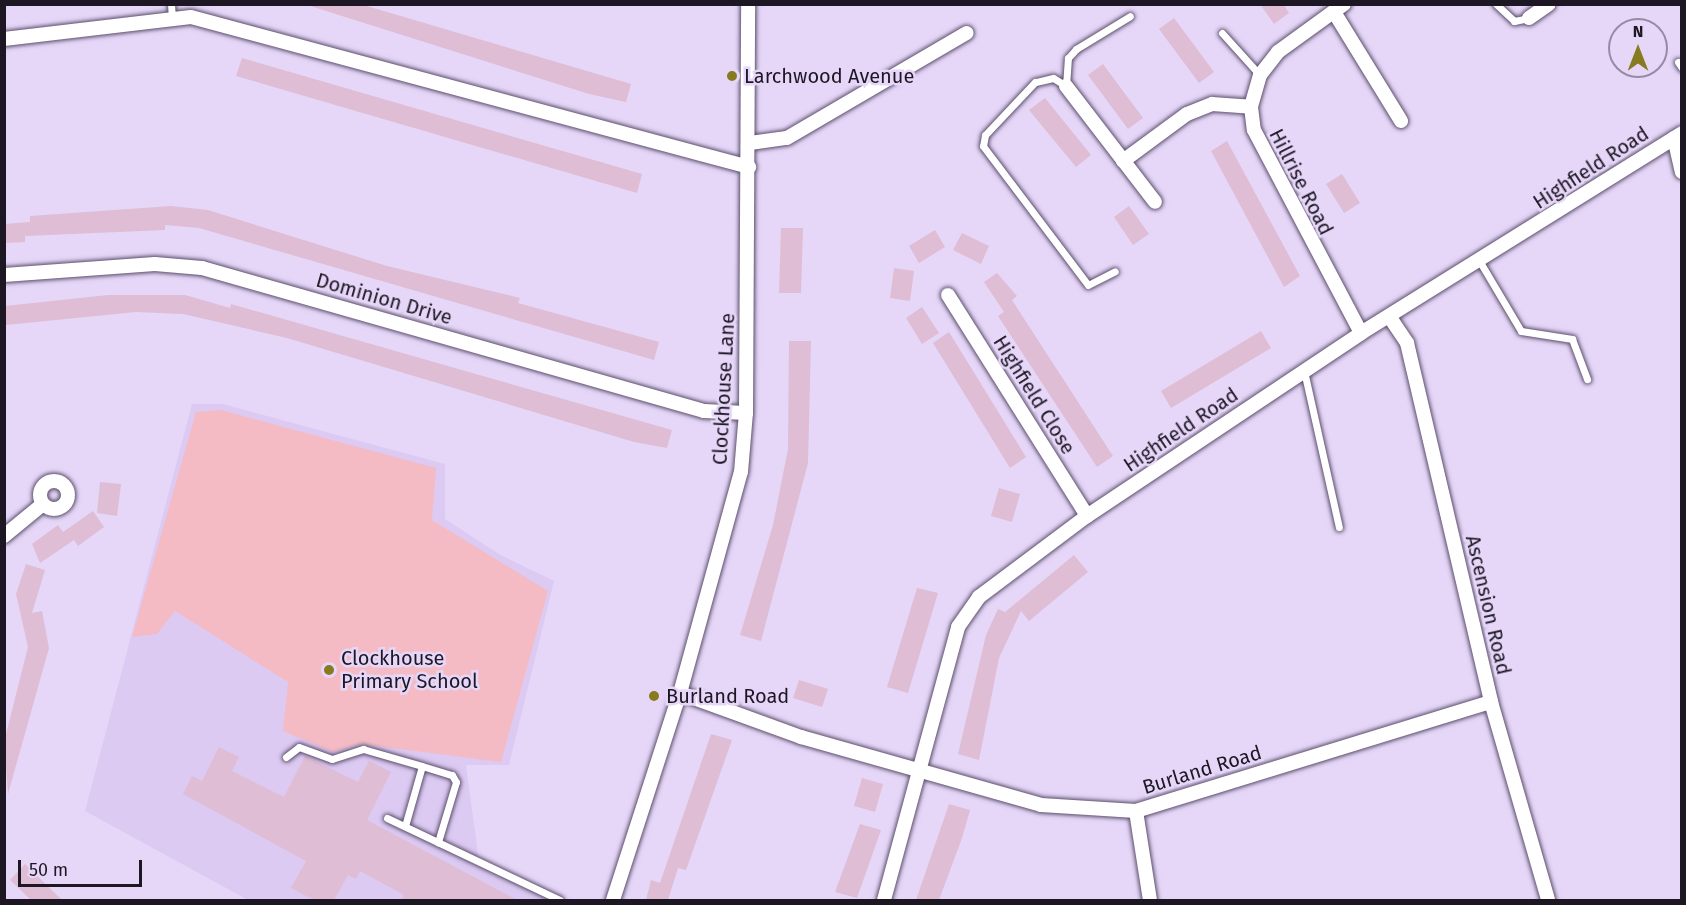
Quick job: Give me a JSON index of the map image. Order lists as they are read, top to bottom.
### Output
{
  "streets": {
    "street": [
      "Highfield Road",
      "Hillrise Road",
      "Dominion Drive",
      "Clockhouse Lane",
      "Highfield Close",
      "Ascension Road",
      "Burland Road"
    ]
  },
  "crossings": [
    ["Highfield Road", "Hillrise Road"],
    ["Highfield Road", "Highfield Close"],
    ["Highfield Road", "Ascension Road"],
    ["Highfield Road", "Burland Road"],
    ["Dominion Drive", "Clockhouse Lane"],
    ["Clockhouse Lane", "Burland Road"],
    ["Ascension Road", "Burland Road"]
  ],
  "places": ["Larchwood Avenue", "Clockhouse Primary School", "Burland Road"],
  "scale_bar": "50 m",
  "north": "top"
}
